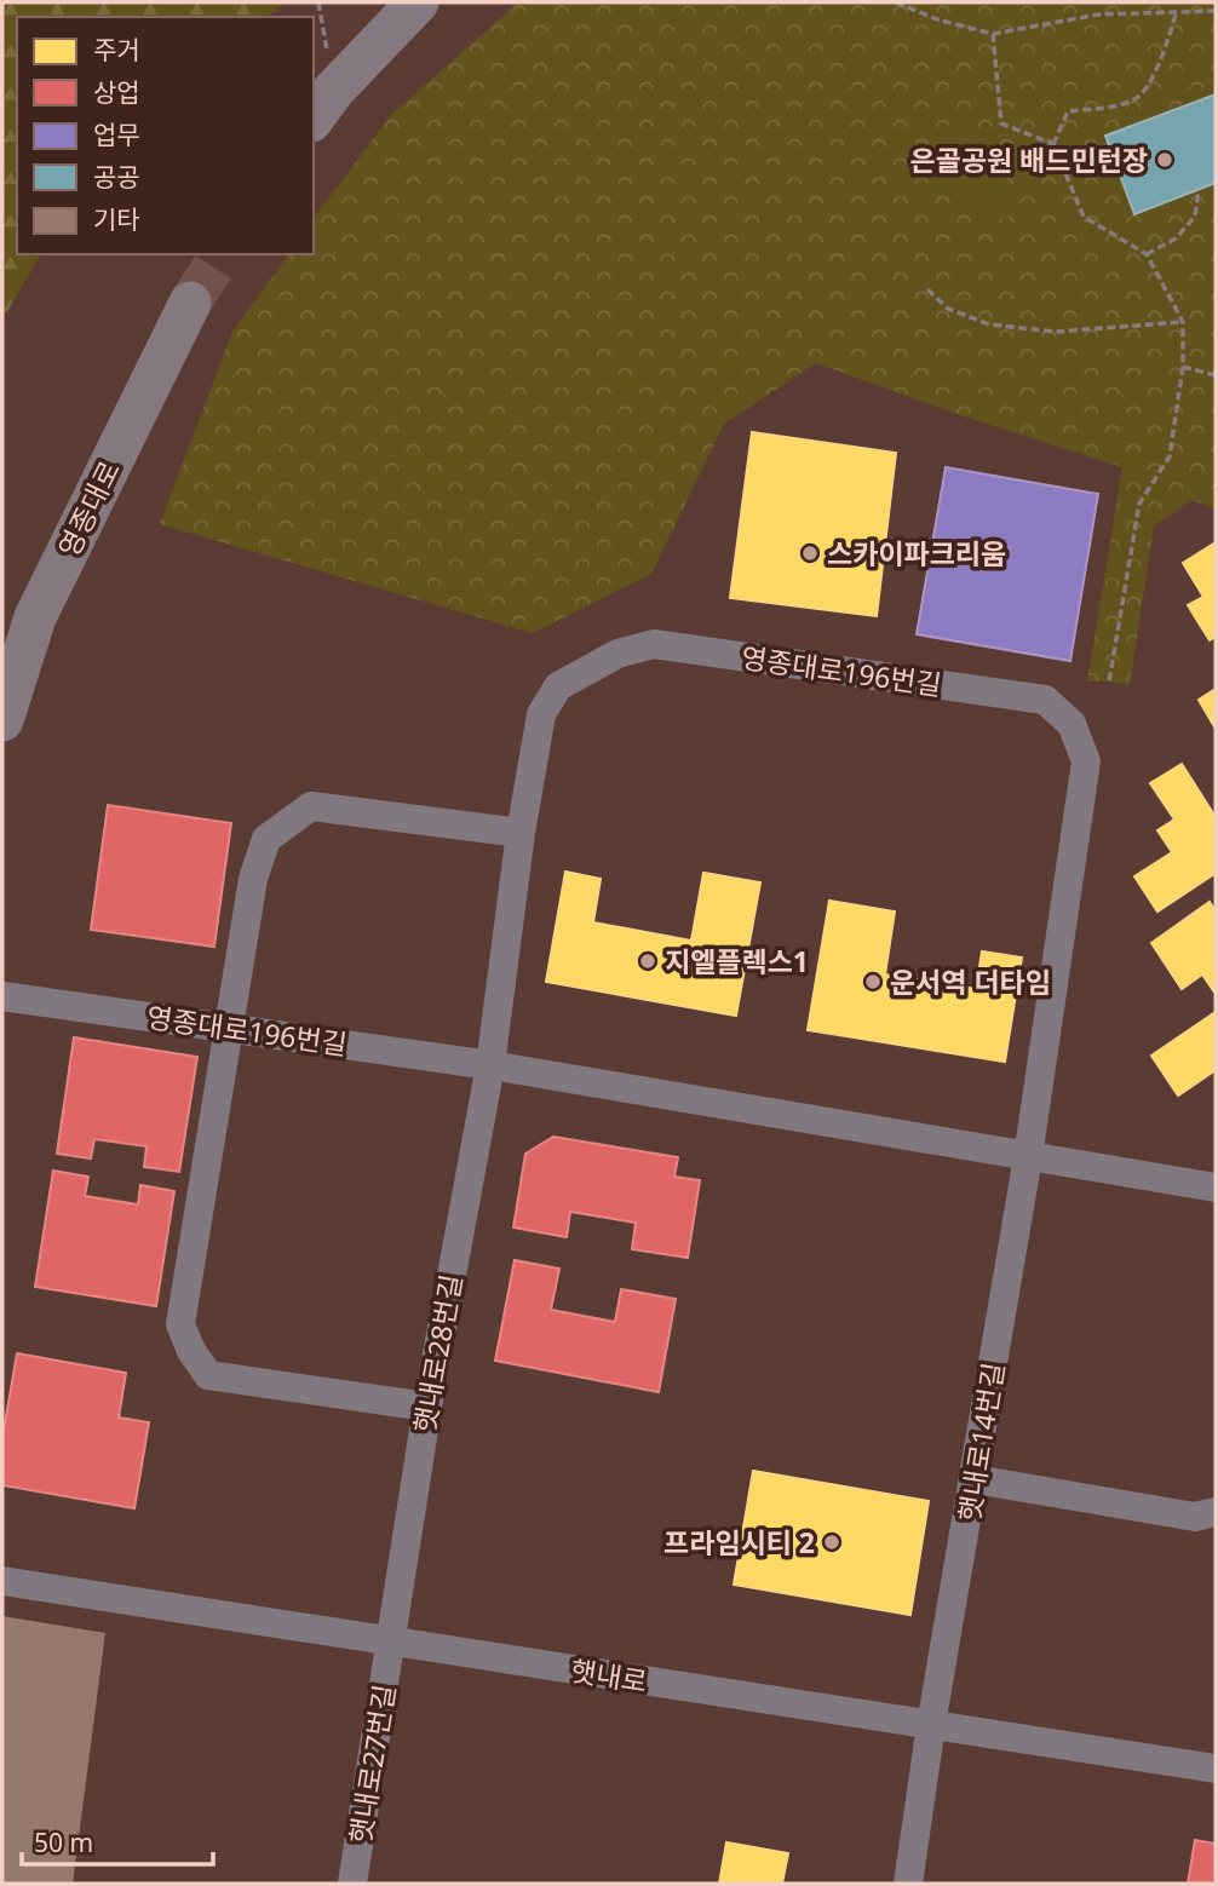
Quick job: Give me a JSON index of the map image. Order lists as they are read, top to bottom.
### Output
{
  "streets": {
    "main road": ["영종대로"],
    "street": [
      "영종대로196번길",
      "햇내로28번길",
      "햇내로14번길",
      "햇내로",
      "햇내로27번길"
    ]
  },
  "crossings": [
    ["영종대로196번길", "햇내로28번길"],
    ["영종대로196번길", "햇내로14번길"],
    ["햇내로28번길", "햇내로"],
    ["햇내로28번길", "햇내로27번길"],
    ["햇내로14번길", "햇내로"],
    ["햇내로", "햇내로27번길"]
  ],
  "places": [
    "은골공원 배드민턴장",
    "스카이파크리움",
    "지엘플렉스1",
    "운서역 더타임",
    "프라임시티 2"
  ],
  "legend": [
    "주거",
    "상업",
    "업무",
    "공공",
    "기타"
  ],
  "scale_bar": "50 m"
}
